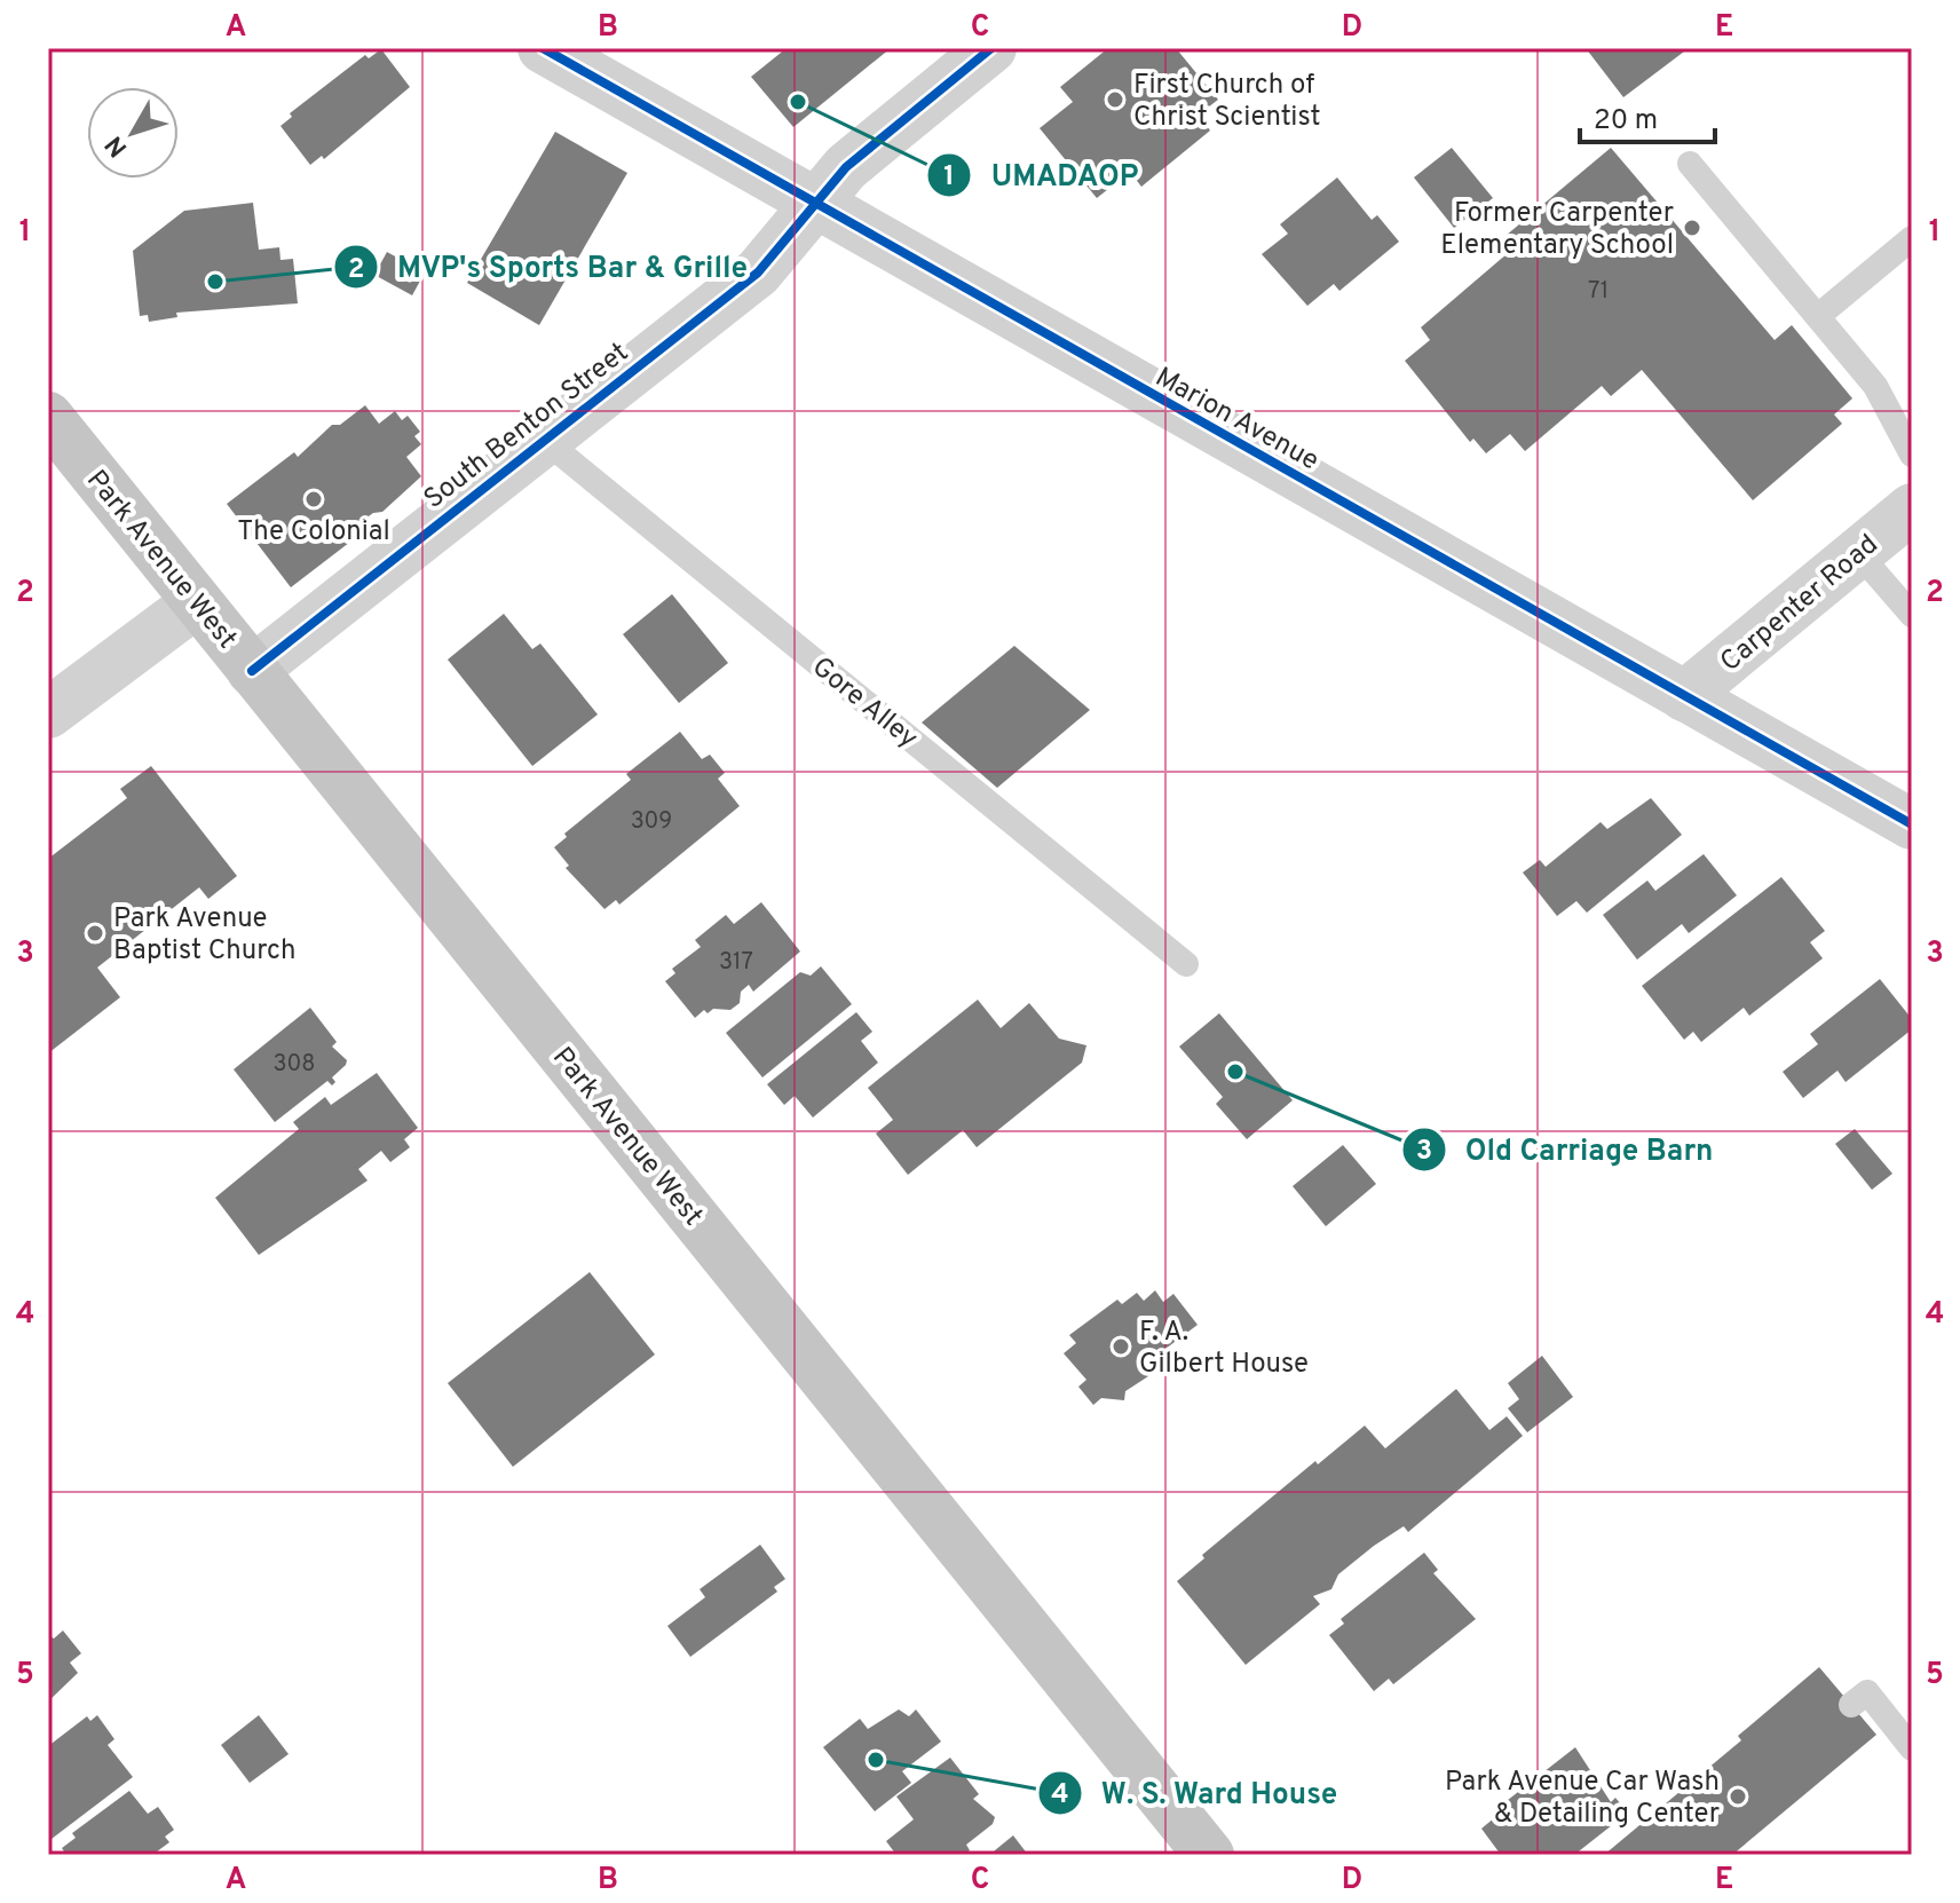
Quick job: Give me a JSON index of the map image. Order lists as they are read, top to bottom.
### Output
{
  "streets": {
    "main road": ["Park Avenue West"],
    "street": ["Marion Avenue", "South Benton Street", "Carpenter Road"],
    "lane": ["Gore Alley"]
  },
  "crossings": [
    ["Marion Avenue", "South Benton Street"],
    ["Marion Avenue", "Carpenter Road"],
    ["South Benton Street", "Park Avenue West"],
    ["South Benton Street", "Gore Alley"]
  ],
  "places": [
    "First Church of Christ Scientist",
    "UMADAOP",
    "Former Carpenter Elementary School",
    "MVP's Sports Bar & Grille",
    "The Colonial",
    "Park Avenue Baptist Church",
    "Old Carriage Barn",
    "F. A. Gilbert House",
    "W. S. Ward House",
    "Park Avenue Car Wash & Detailing Center"
  ],
  "house_numbers": [
    "71",
    "309",
    "317",
    "308"
  ],
  "scale_bar": "20 m",
  "north": "bottom left",
  "grid": {
    "columns": [
      "A",
      "B",
      "C",
      "D",
      "E"
    ],
    "rows": [
      "1",
      "2",
      "3",
      "4",
      "5"
    ]
  }
}
